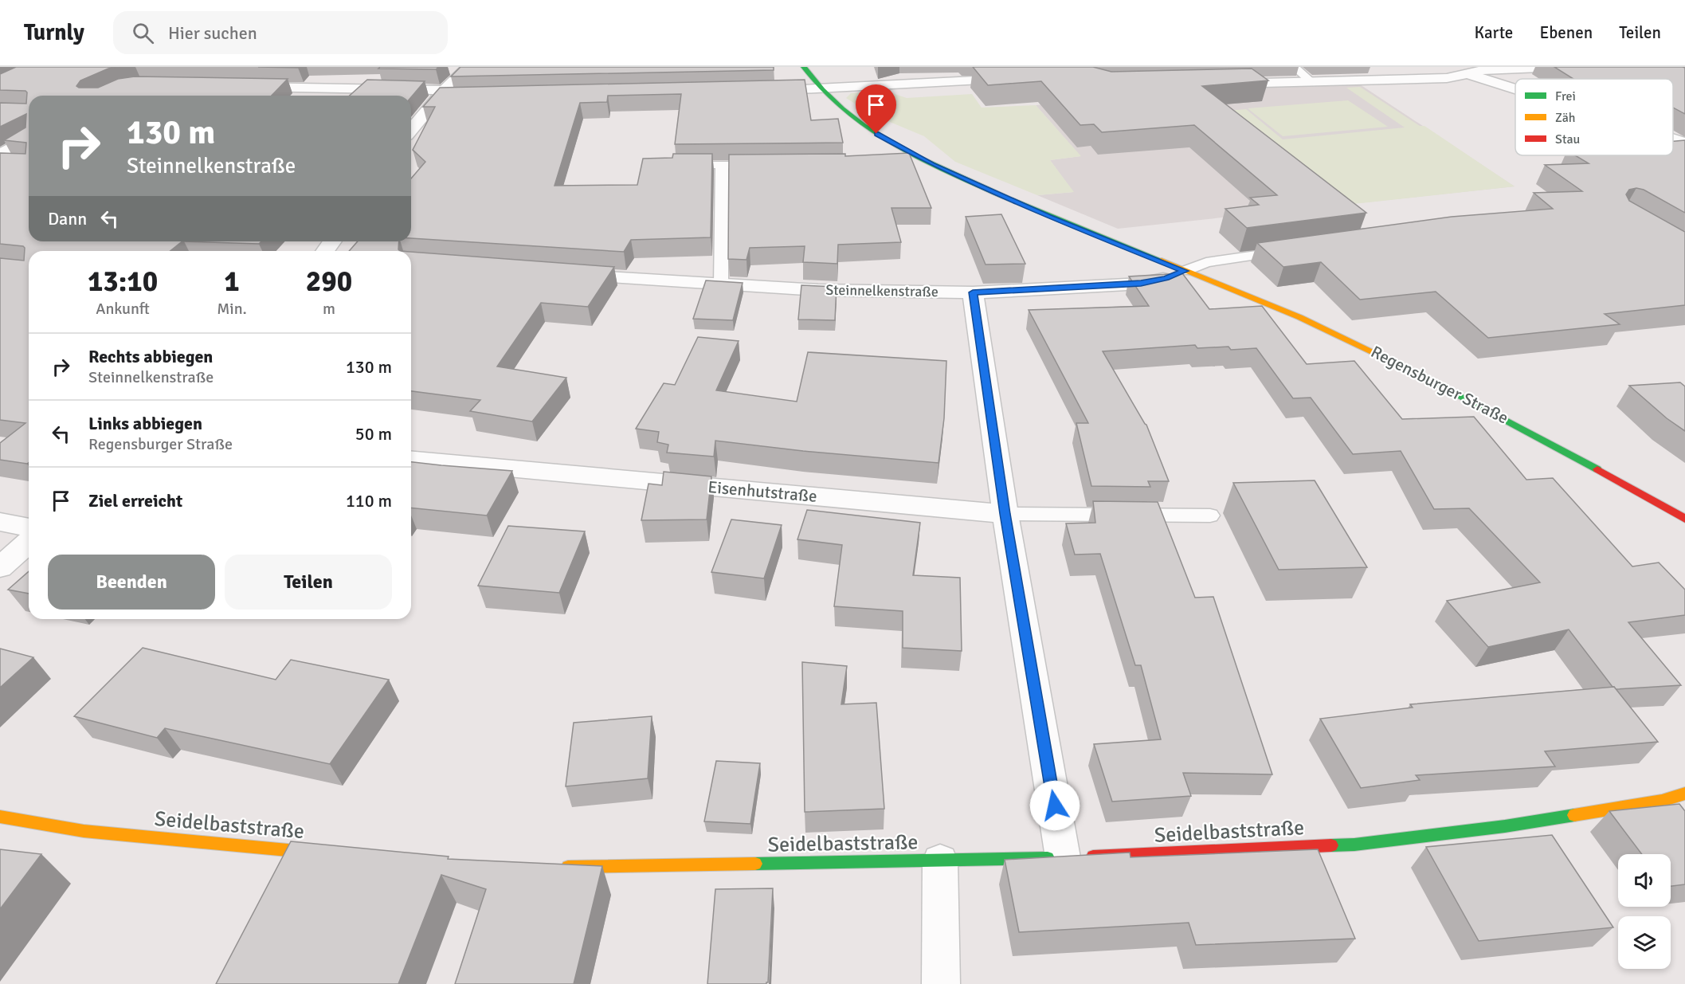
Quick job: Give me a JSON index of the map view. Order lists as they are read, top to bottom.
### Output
{
  "streets": {
    "street": [
      "Steinnelkenstraße",
      "Regensburger Straße",
      "Eisenhutstraße",
      "Seidelbaststraße"
    ]
  },
  "crossings": [
    ["Steinnelkenstraße", "Regensburger Straße"]
  ],
  "legend": ["Frei", "Zäh", "Stau"],
  "page": {
    "header": "Turnly",
    "search": "Hier suchen",
    "nav": ["Karte", "Ebenen", "Teilen"],
    "turn": ["130 m", "Steinnelkenstraße"],
    "then": "Dann",
    "eta": [
      "13:10",
      "Ankunft",
      "1",
      "Min.",
      "290",
      "m"
    ],
    "list": [
      {
        "name": "Rechts abbiegen",
        "note": "Steinnelkenstraße",
        "value": "130 m"
      },
      {
        "name": "Links abbiegen",
        "note": "Regensburger Straße",
        "value": "50 m"
      },
      {
        "name": "Ziel erreicht",
        "value": "110 m"
      }
    ],
    "buttons": ["Beenden", "Teilen"]
  }
}
